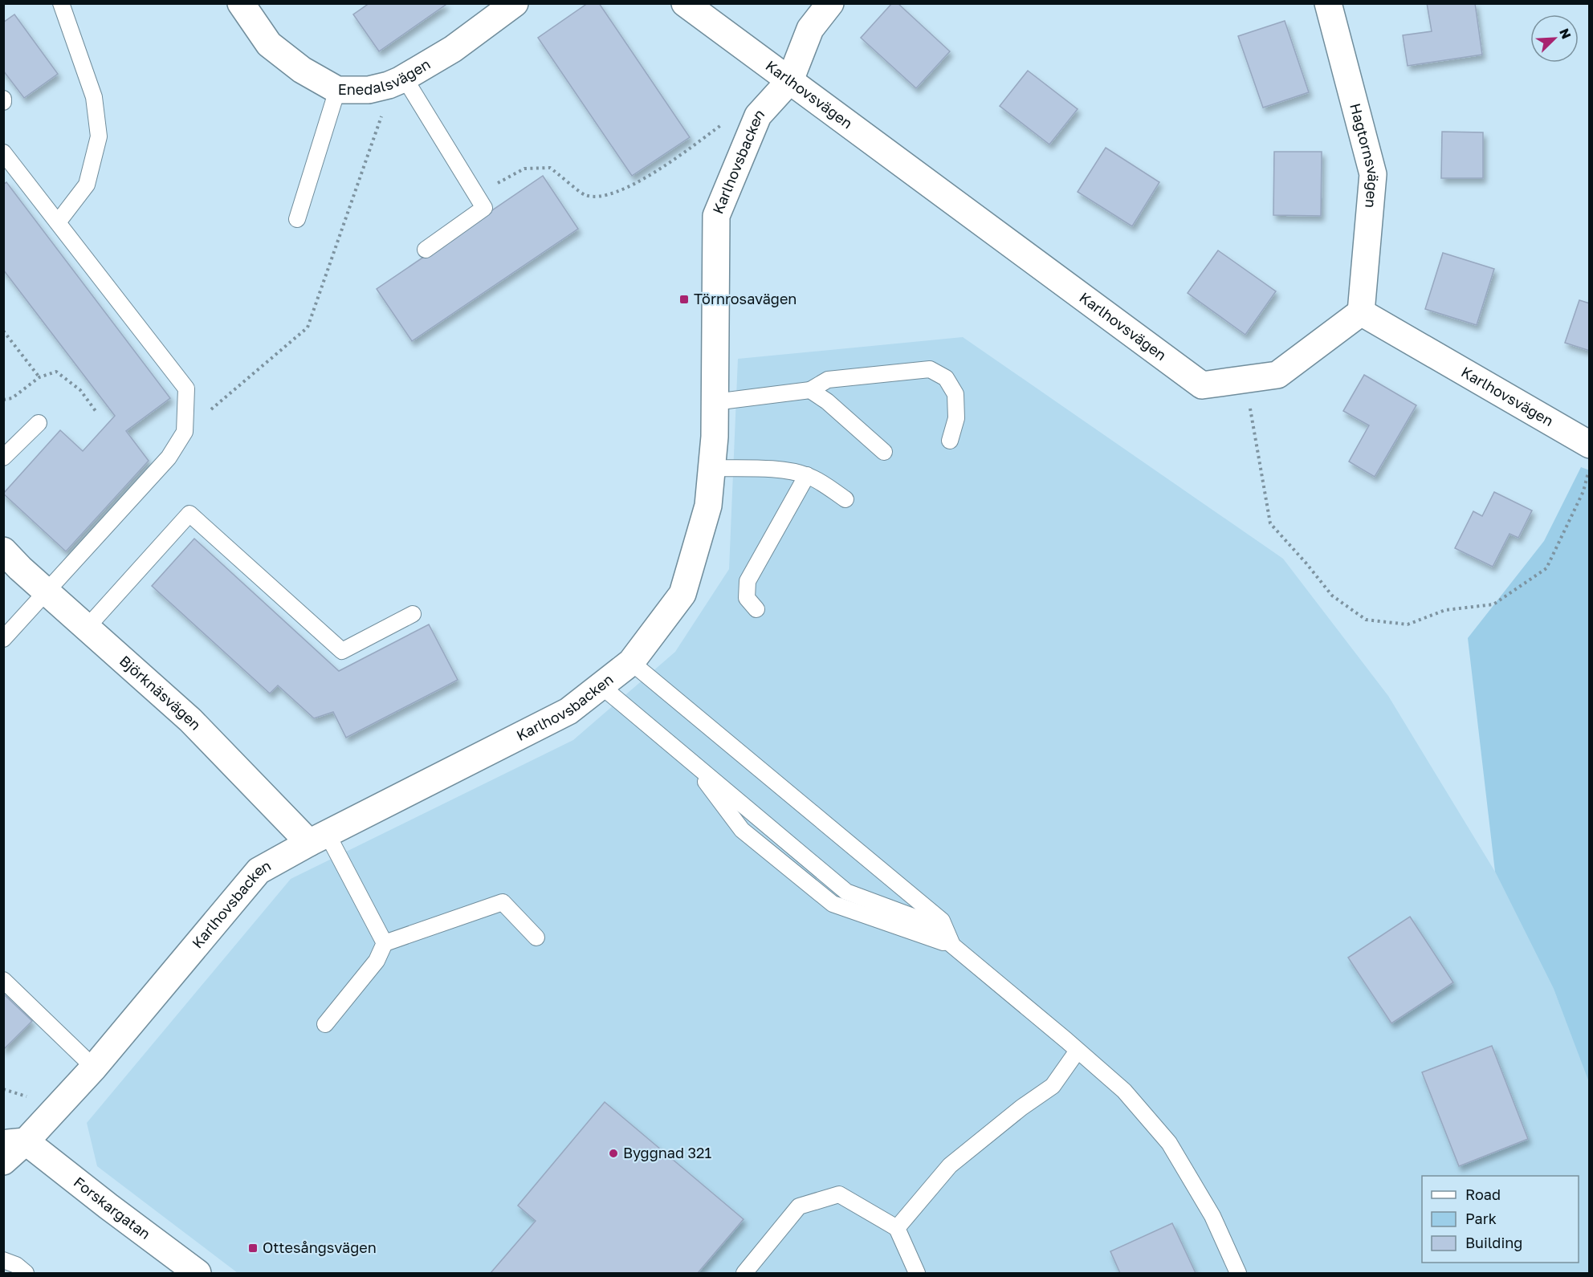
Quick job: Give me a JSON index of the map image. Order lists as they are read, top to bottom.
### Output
{
  "streets": {
    "street": [
      "Enedalsvägen",
      "Karlhovsvägen",
      "Hagtornsvägen",
      "Karlhovsbacken",
      "Björknäsvägen",
      "Forskargatan"
    ]
  },
  "crossings": [
    ["Karlhovsvägen", "Hagtornsvägen"],
    ["Karlhovsvägen", "Karlhovsbacken"],
    ["Karlhovsbacken", "Björknäsvägen"],
    ["Karlhovsbacken", "Forskargatan"]
  ],
  "places": {
    "transit": ["Törnrosavägen", "Ottesångsvägen"],
    "other": ["Byggnad 321"]
  },
  "legend": ["Road", "Park", "Building"],
  "north": "top right"
}
